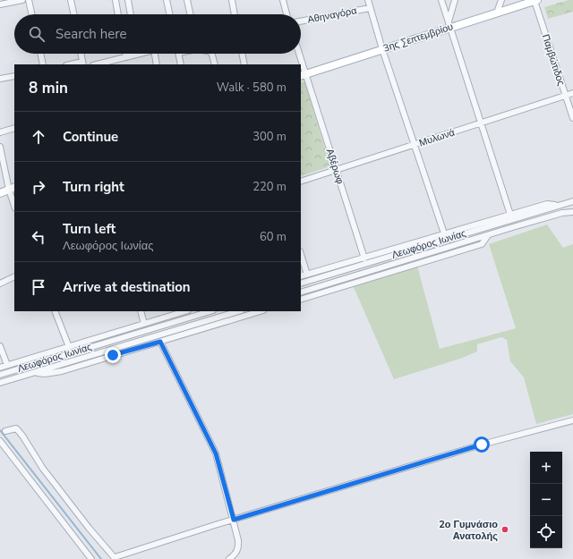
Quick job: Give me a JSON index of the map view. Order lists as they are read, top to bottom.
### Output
{
  "streets": {
    "main road": ["3ης Σεπτεμβρίου"],
    "street": [
      "Αθηναγόρα",
      "Παμβώτιδος",
      "Μυλωνά",
      "Αβέρωφ",
      "Λεωφόρος Ιωνίας"
    ]
  },
  "crossings": [
    ["3ης Σεπτεμβρίου", "Παμβώτιδος"],
    ["3ης Σεπτεμβρίου", "Αβέρωφ"],
    ["Παμβώτιδος", "Μυλωνά"],
    ["Μυλωνά", "Αβέρωφ"],
    ["Αβέρωφ", "Λεωφόρος Ιωνίας"]
  ],
  "places": ["2ο Γυμνάσιο Ανατολής"],
  "page": {
    "search": "Search here",
    "heading": ["8 min", "Walk · 580 m"],
    "list": [
      ["Continue", "300 m"],
      ["Turn right", "220 m"],
      ["Turn left", "Λεωφόρος Ιωνίας", "60 m"],
      "Arrive at destination"
    ],
    "map_buttons": ["+", "−"]
  }
}
